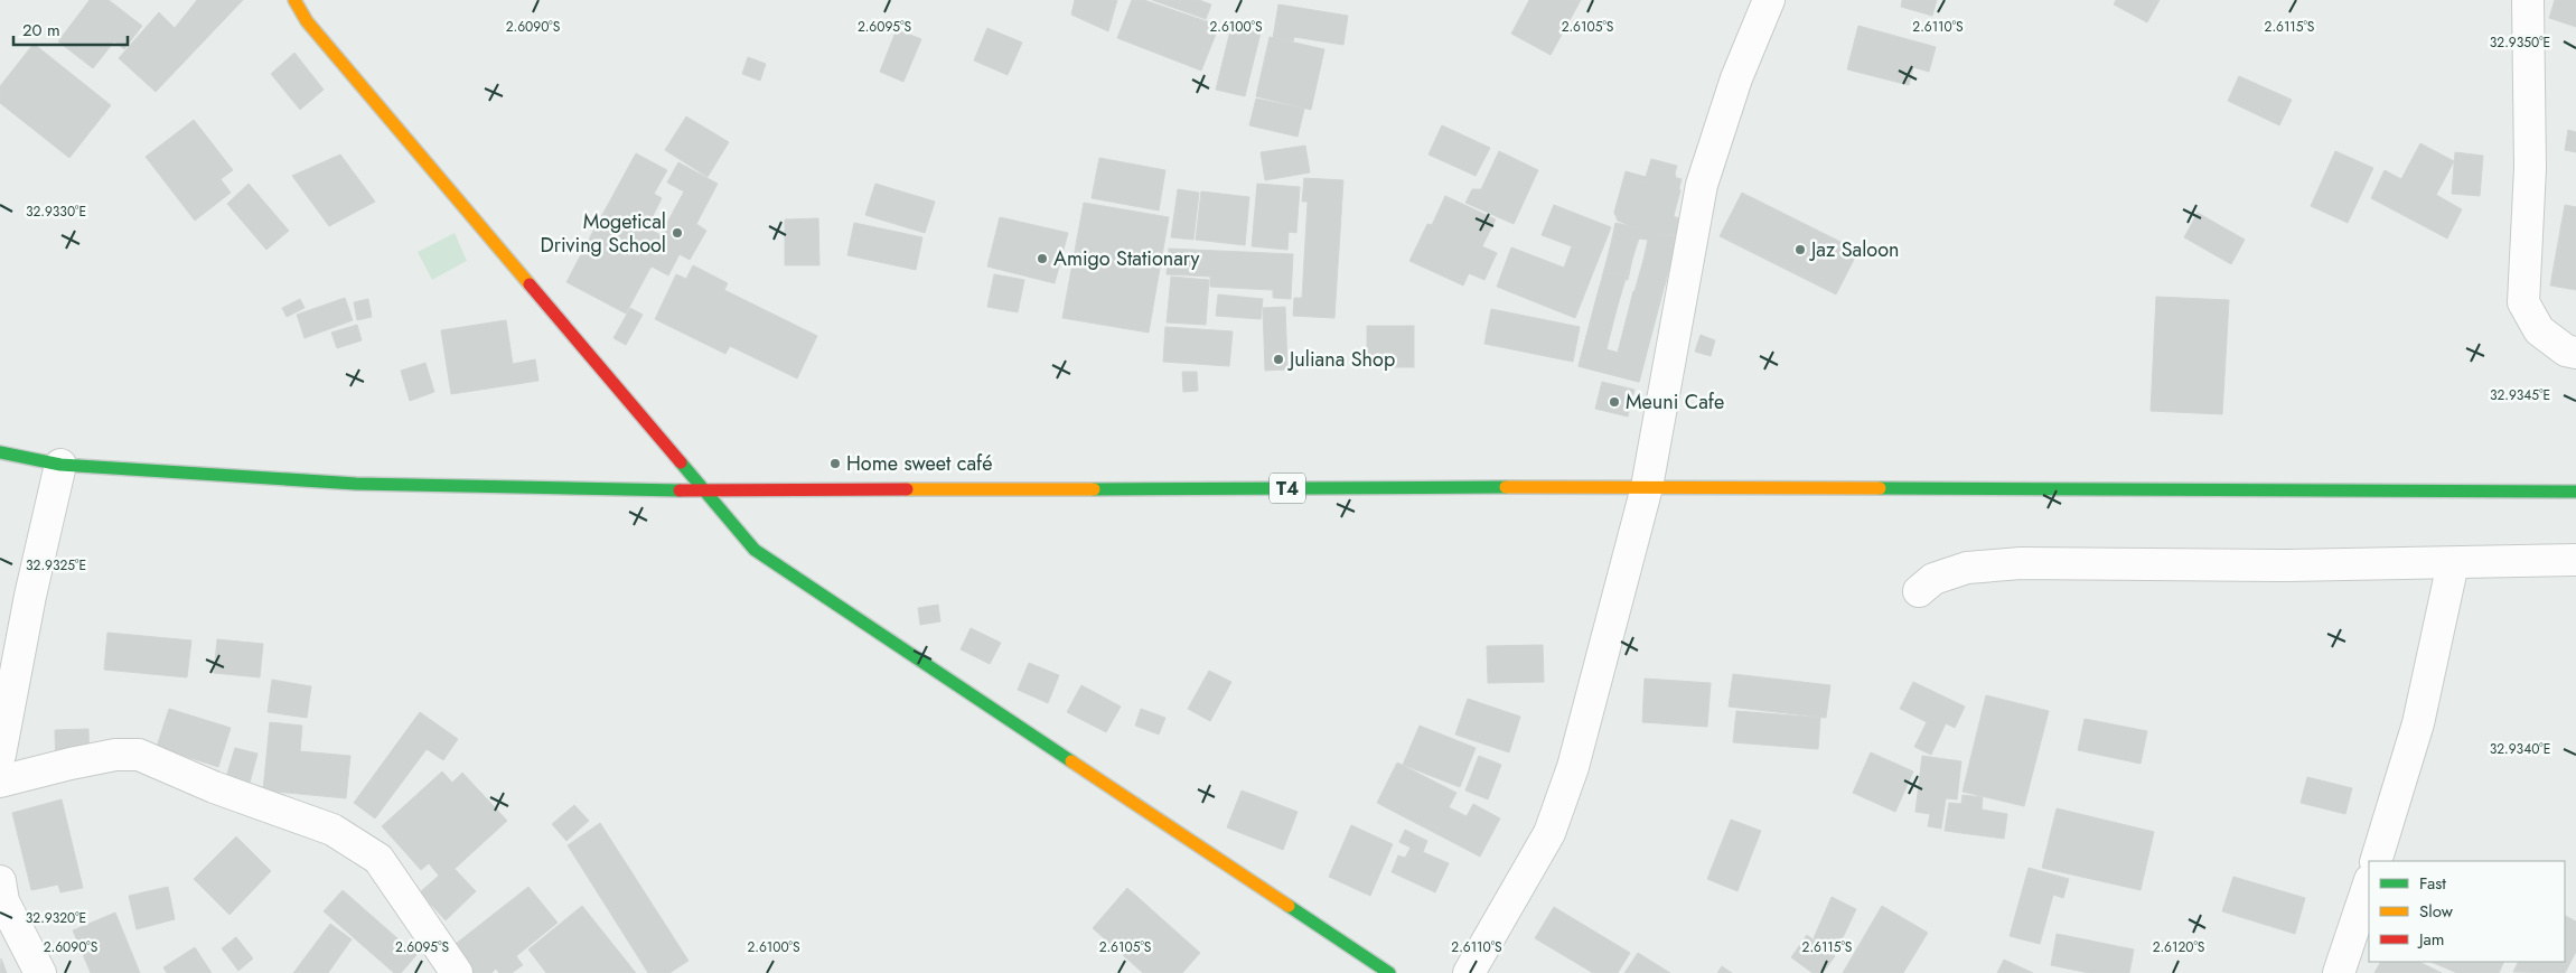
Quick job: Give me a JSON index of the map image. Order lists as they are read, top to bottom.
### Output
{
  "streets": {
    "main road": ["T4"]
  },
  "places": [
    "Mogetical Driving School",
    "Jaz Saloon",
    "Amigo Stationary",
    "Juliana Shop",
    "Meuni Cafe",
    "Home sweet café"
  ],
  "legend": ["Fast", "Slow", "Jam"],
  "scale_bar": "20 m",
  "coordinates": [
    "2.6090°S",
    "2.6095°S",
    "2.6100°S",
    "2.6105°S",
    "2.6110°S",
    "2.6115°S",
    "32.9350°E",
    "32.9330°E",
    "32.9345°E",
    "32.9325°E",
    "32.9340°E",
    "32.9320°E",
    "2.6120°S"
  ]
}
